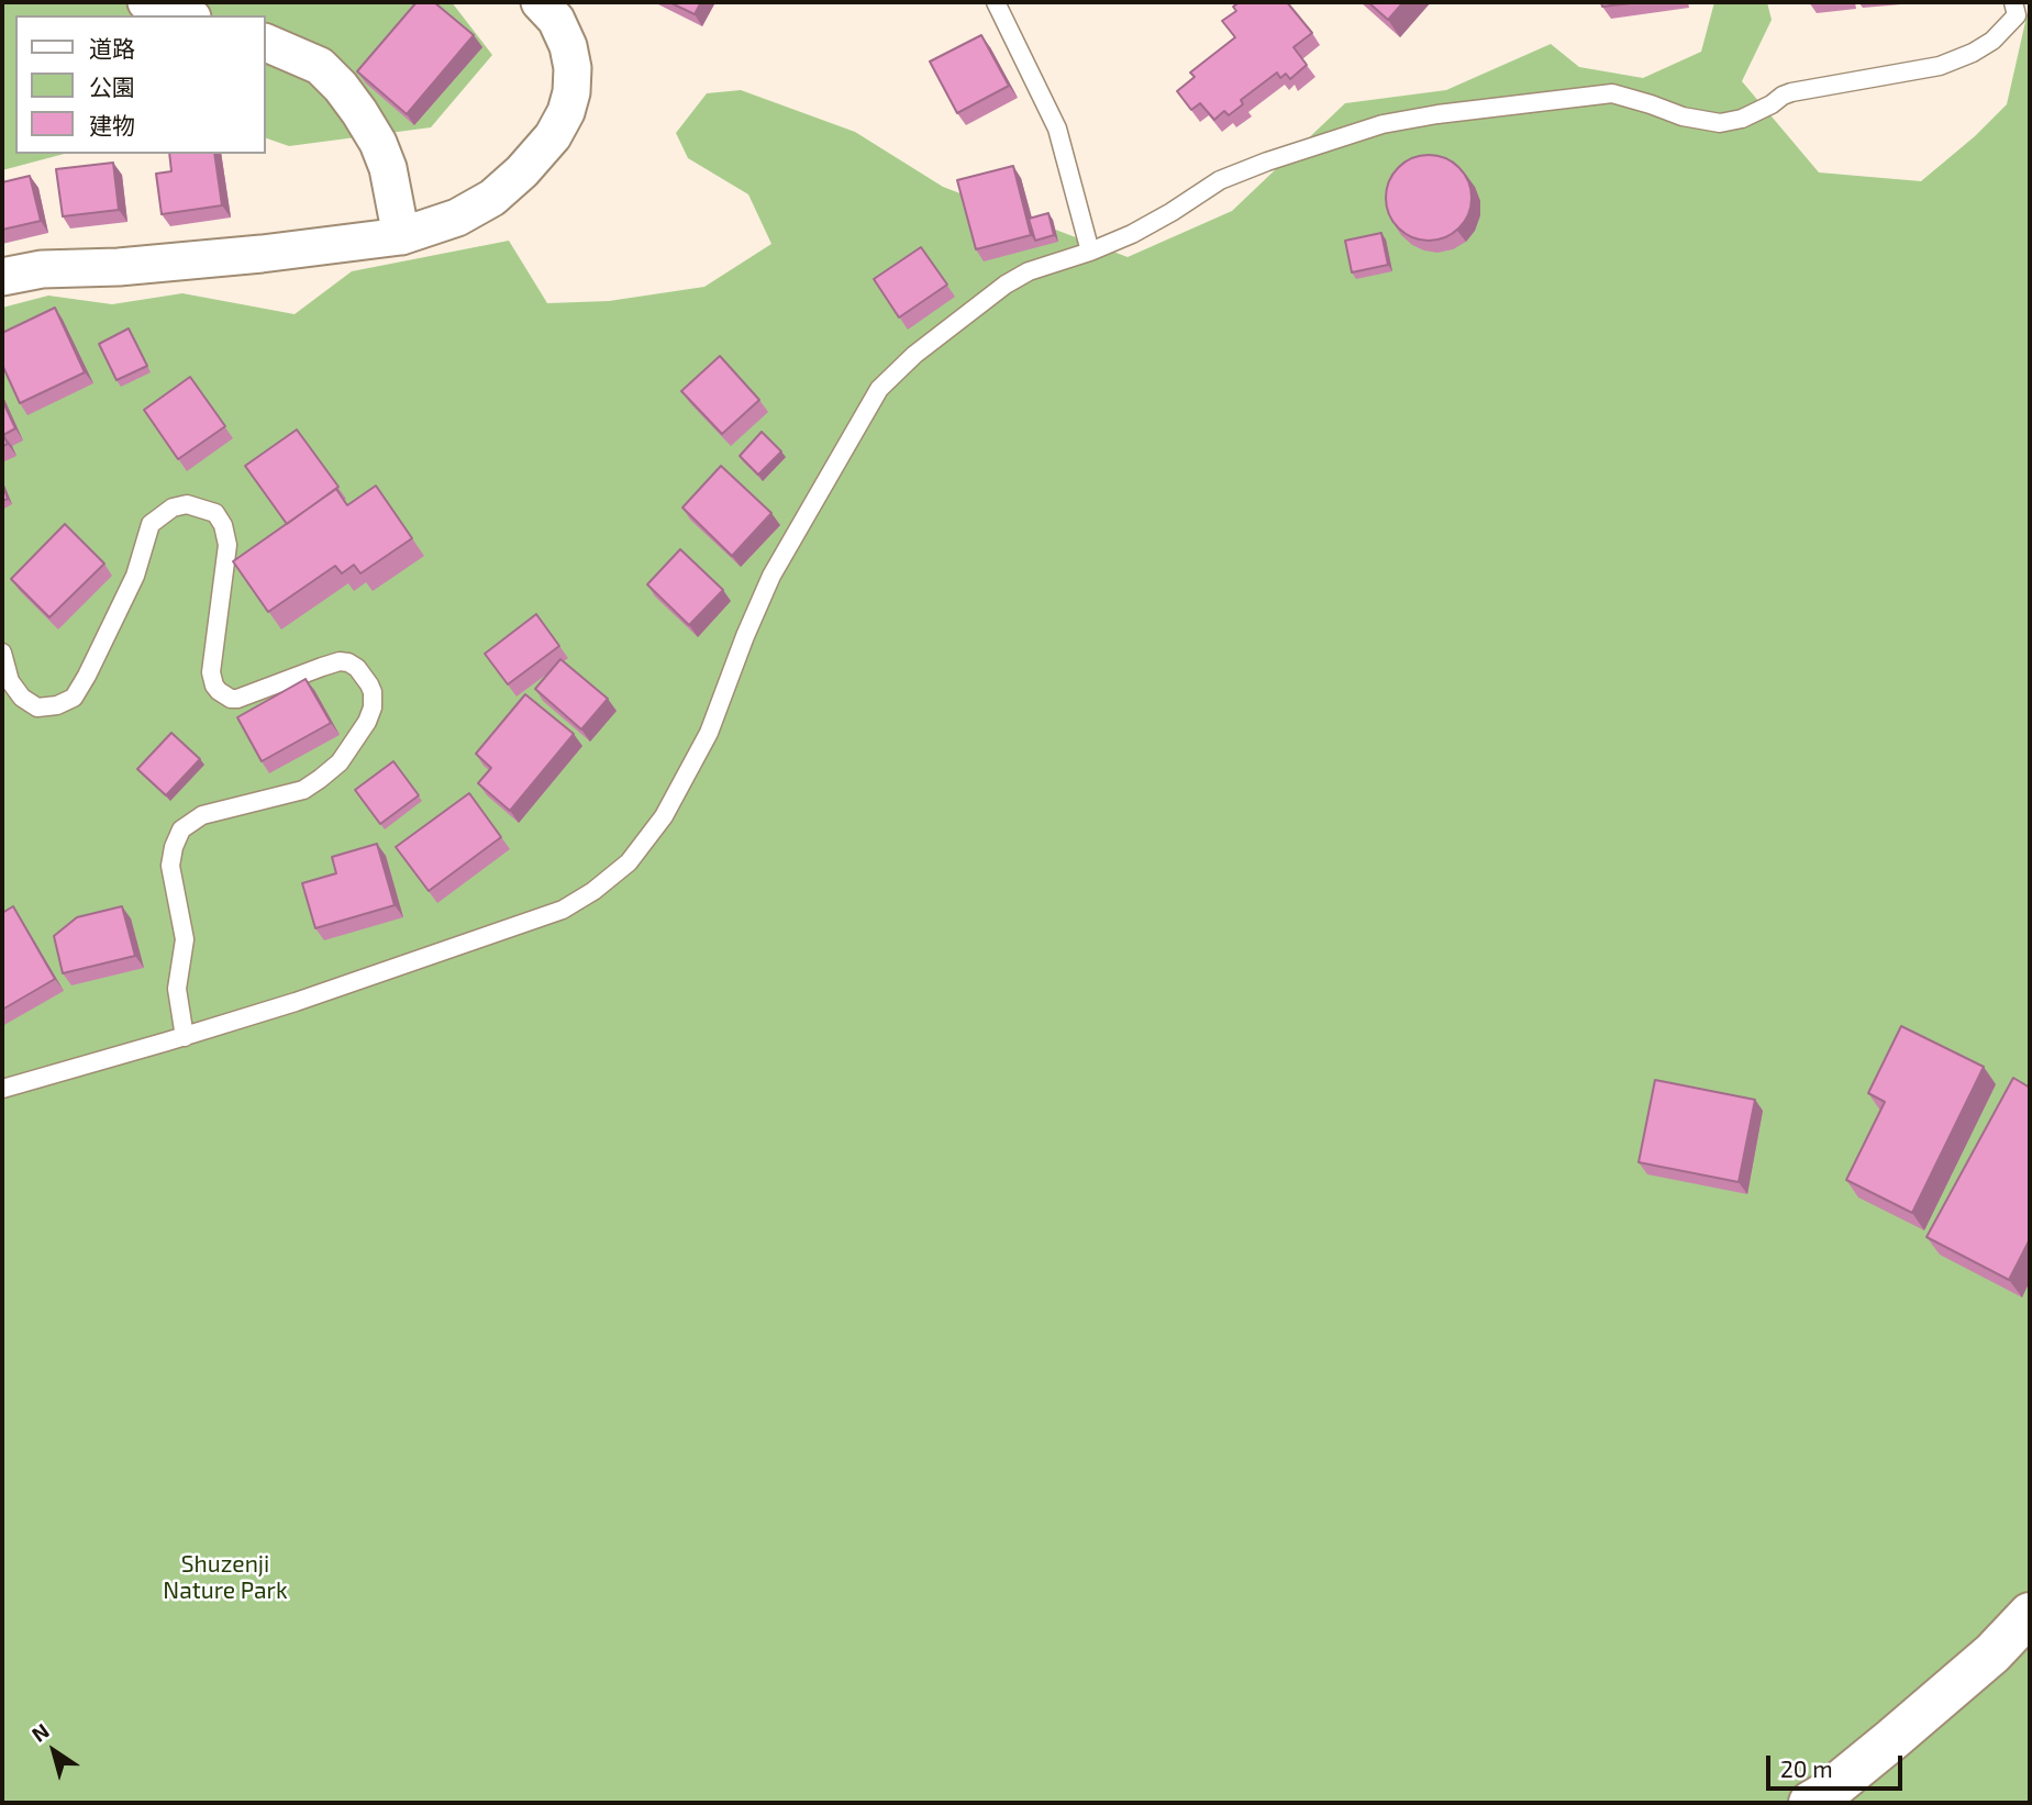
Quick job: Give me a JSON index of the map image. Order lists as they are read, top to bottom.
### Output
{
  "parks": ["Shuzenji Nature Park"],
  "legend": ["道路", "公園", "建物"],
  "scale_bar": "20 m",
  "north": "top left"
}
